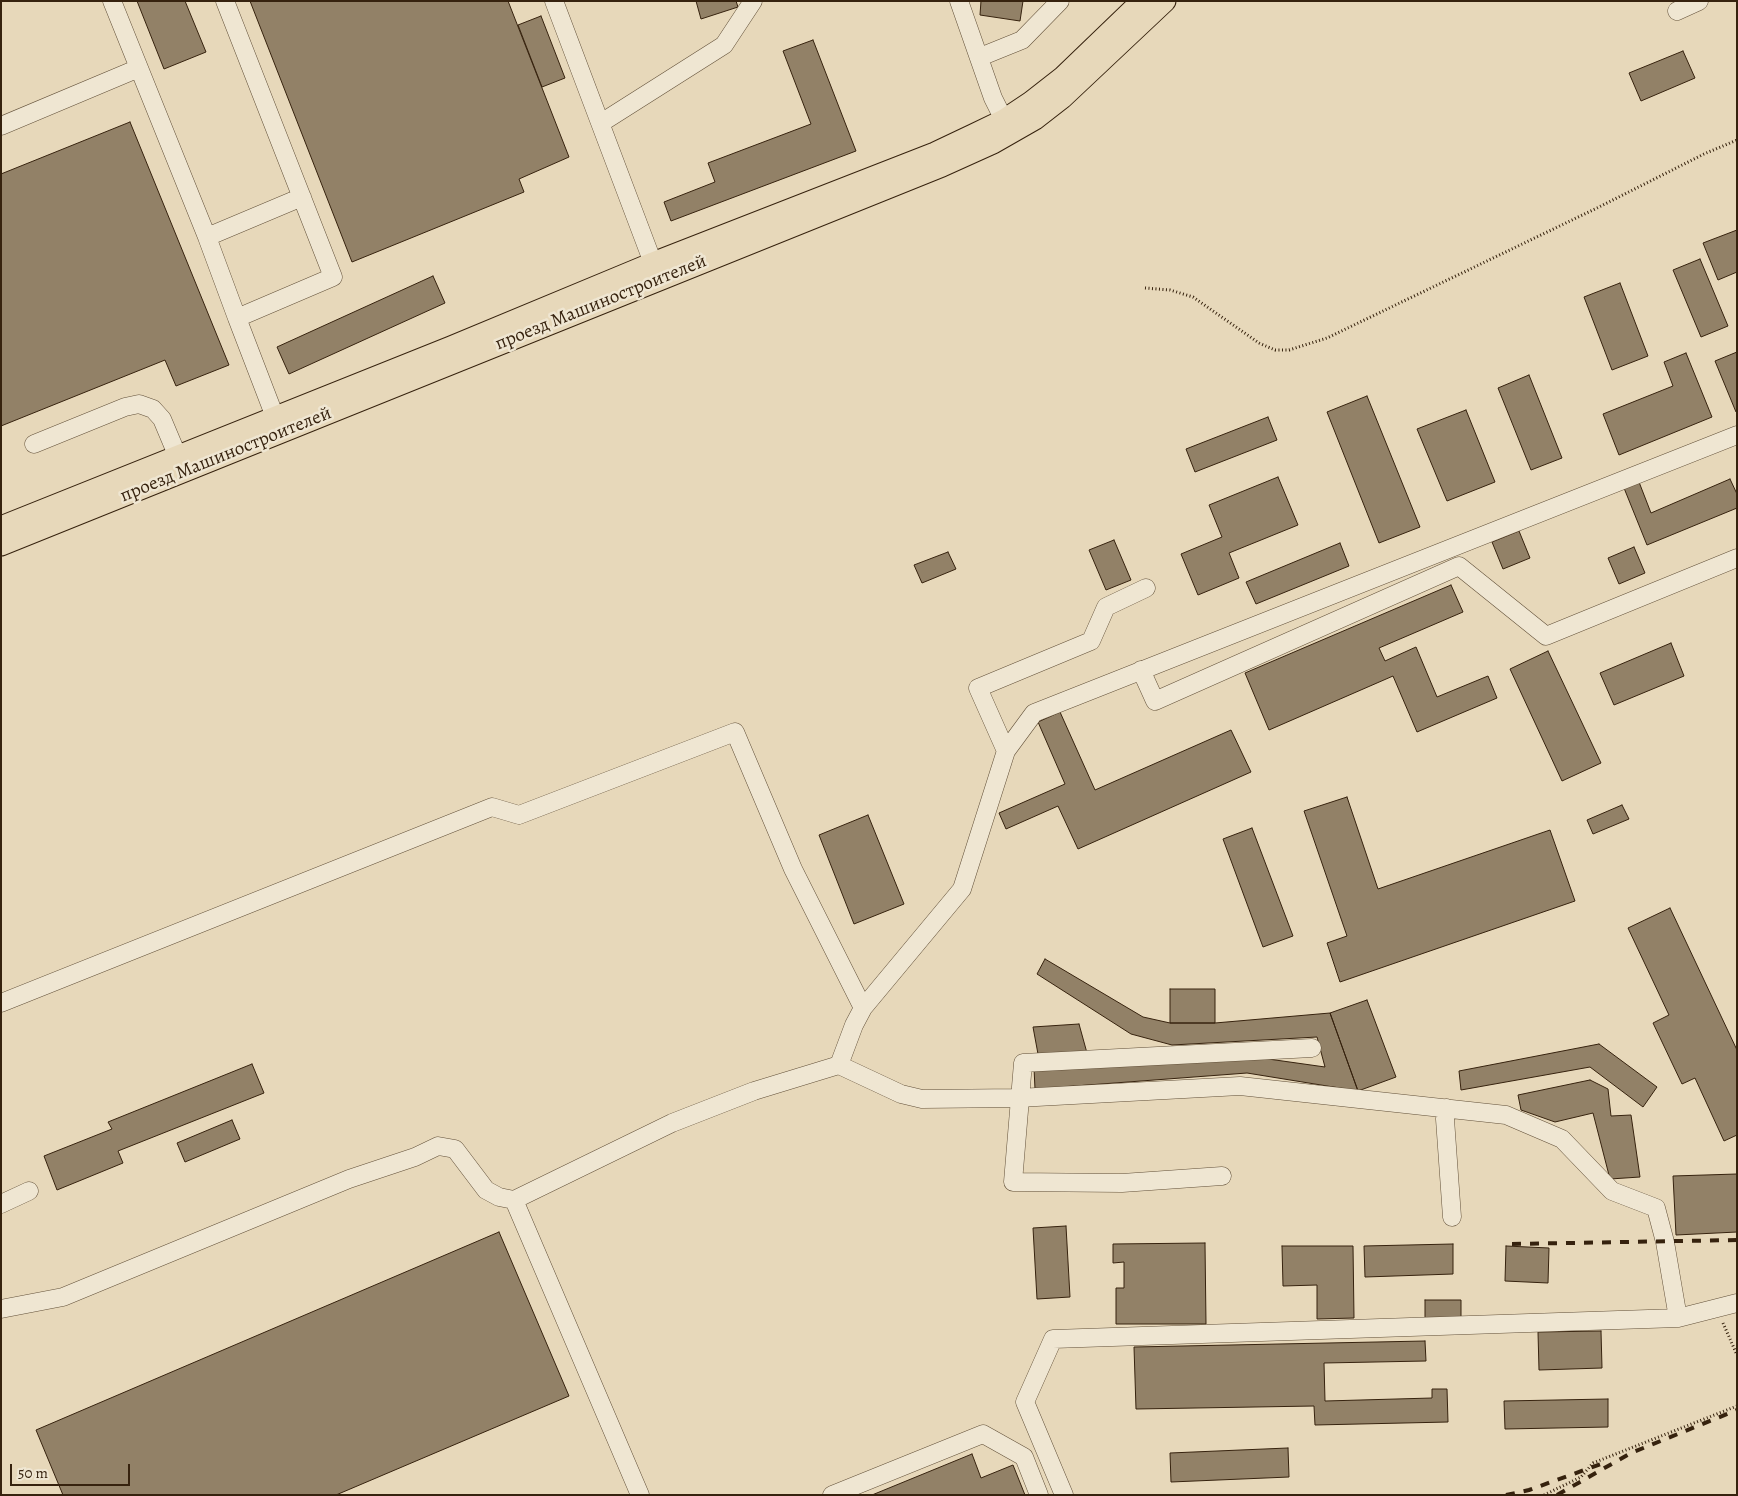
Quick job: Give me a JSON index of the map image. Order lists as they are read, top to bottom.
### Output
{
  "streets": {
    "main road": ["проезд Машиностроителей"]
  },
  "scale_bar": "50 m"
}
